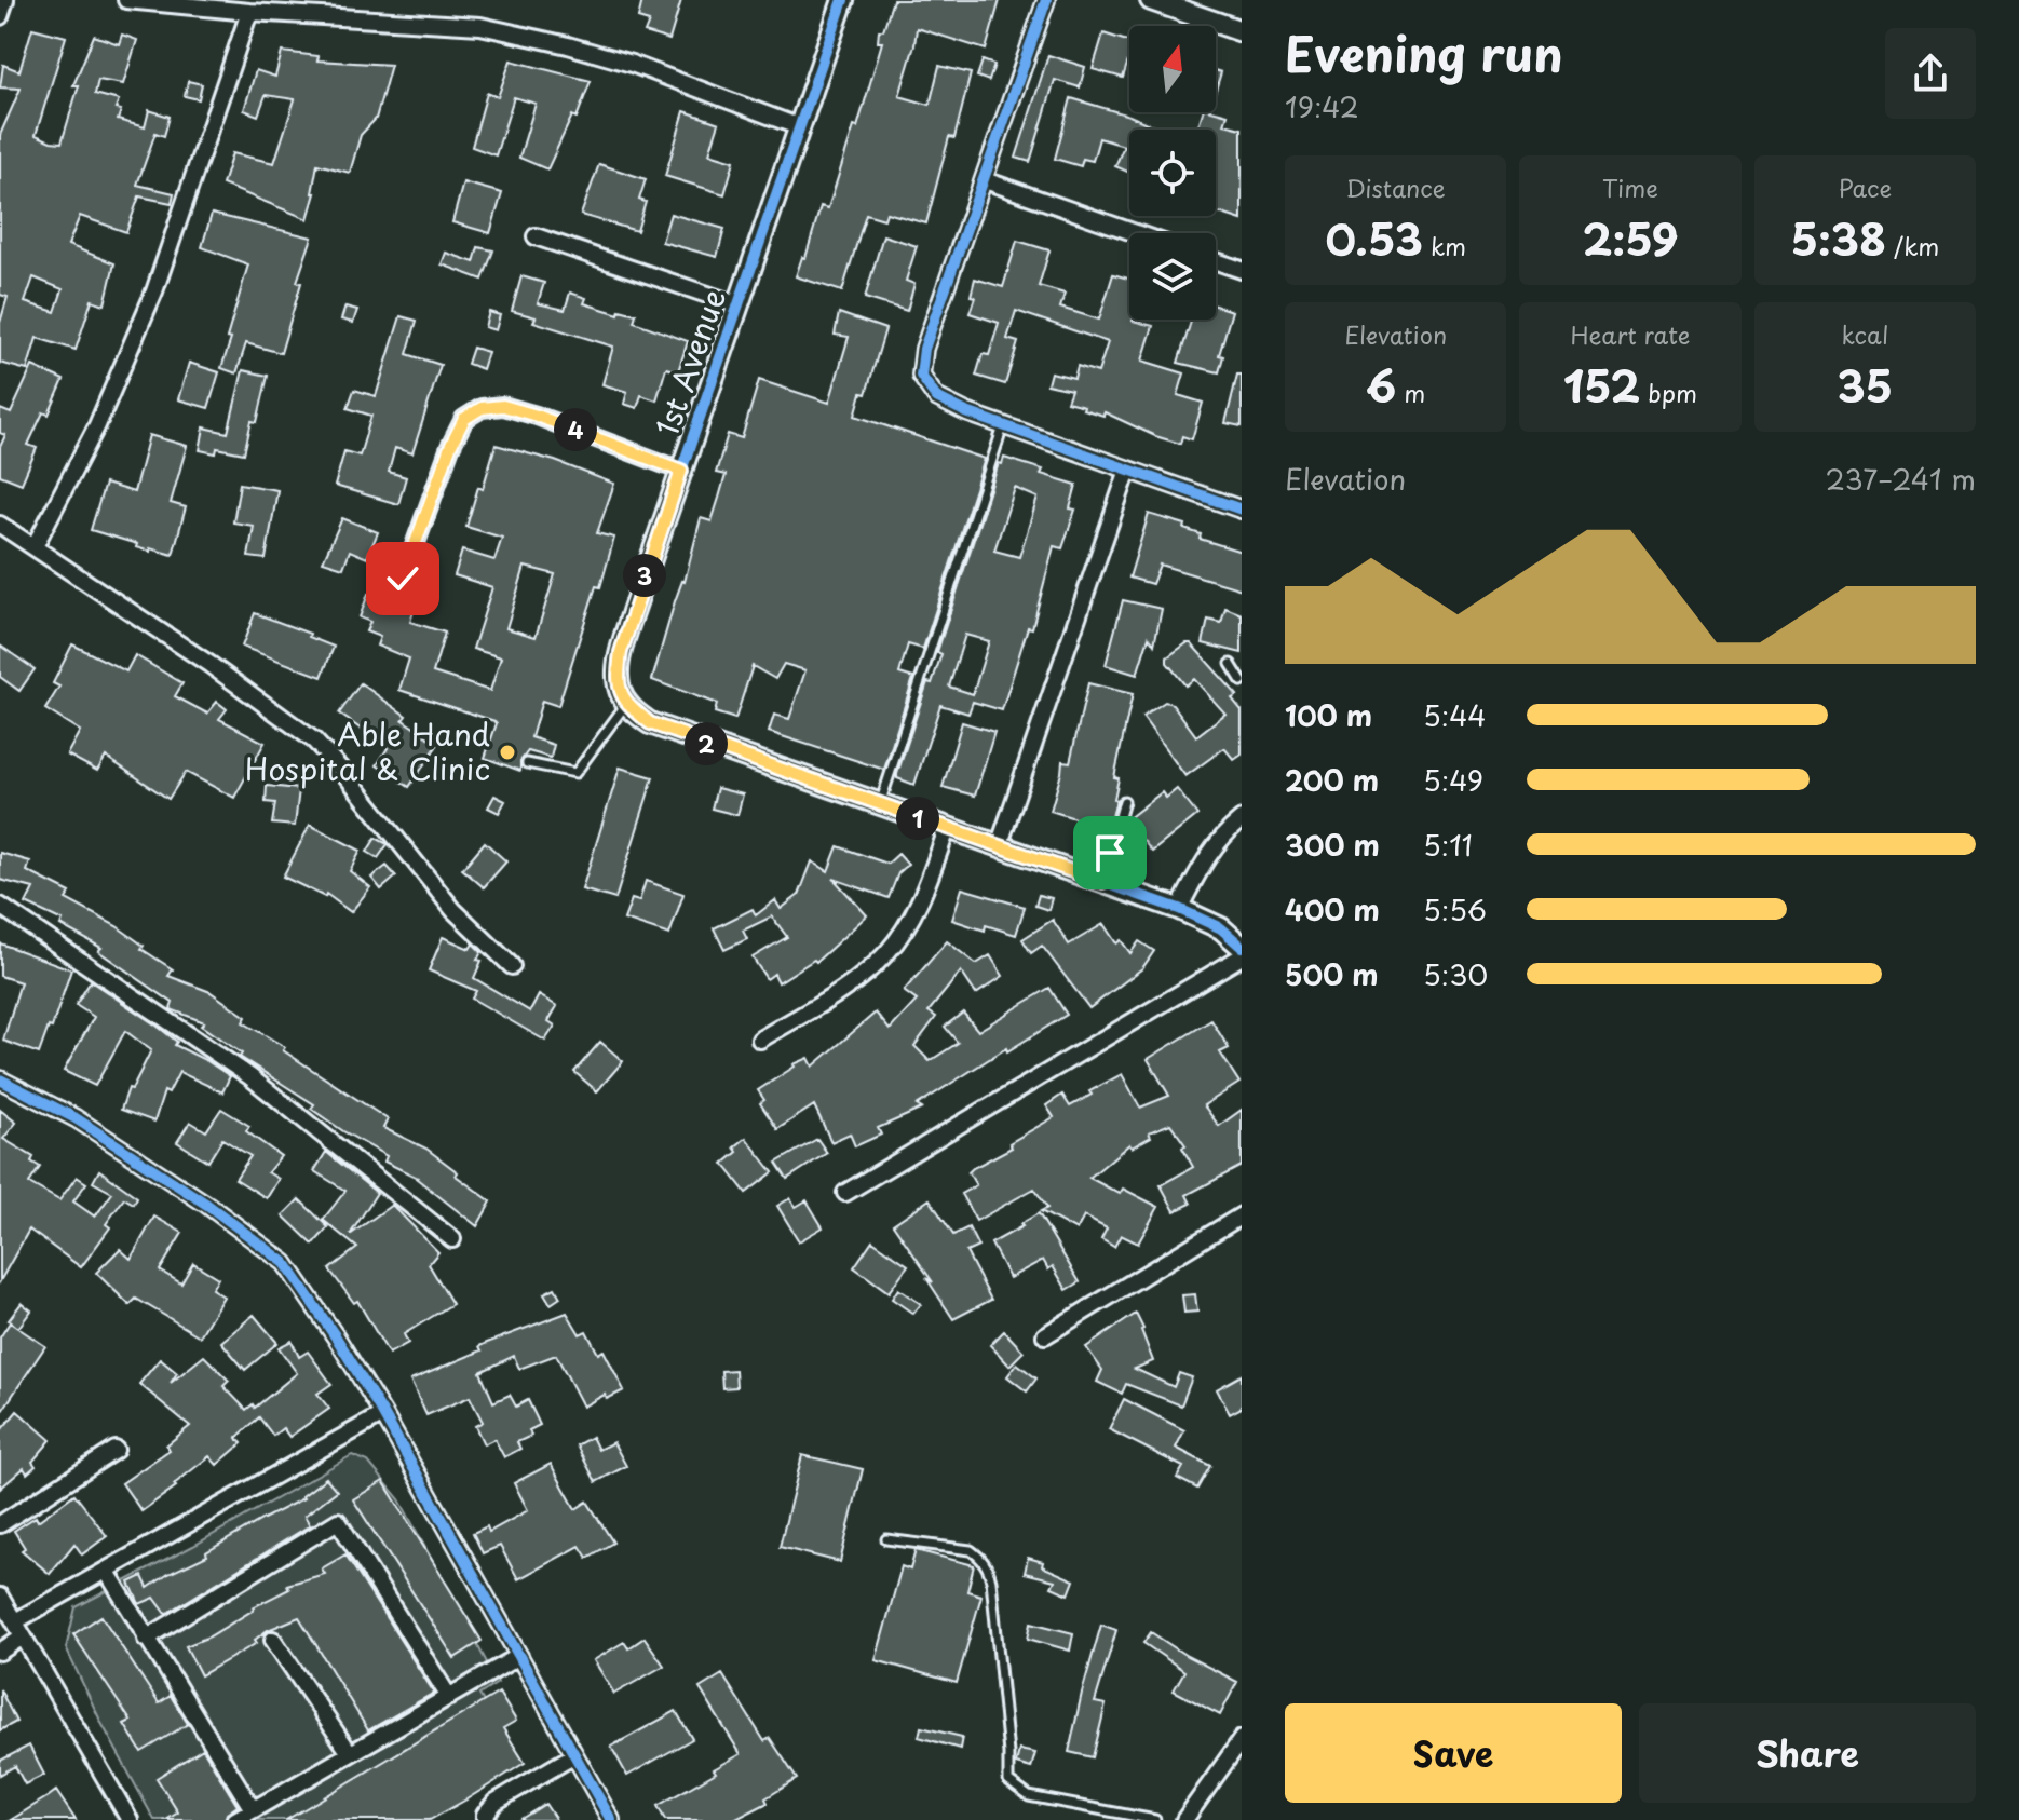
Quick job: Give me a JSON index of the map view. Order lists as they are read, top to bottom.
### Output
{
  "streets": {
    "street": ["1st Avenue"]
  },
  "places": ["Able Hand Hospital & Clinic"],
  "north": "top",
  "page": {
    "heading": ["Evening run", "19:42"],
    "stats": [
      ["Distance", "0.53 km"],
      ["Time", "2:59"],
      ["Pace", "5:38 /km"],
      ["Elevation", "6 m"],
      ["Heart rate", "152 bpm"],
      ["kcal", "35"]
    ],
    "pins": [
      "4",
      "3",
      "2",
      "1"
    ],
    "chart": ["Elevation", "237–241 m"],
    "list": [
      {
        "name": "100 m",
        "note": "5:44"
      },
      {
        "name": "200 m",
        "note": "5:49"
      },
      {
        "name": "300 m",
        "note": "5:11"
      },
      {
        "name": "400 m",
        "note": "5:56"
      },
      {
        "name": "500 m",
        "note": "5:30"
      }
    ],
    "buttons": ["Save", "Share"]
  }
}
